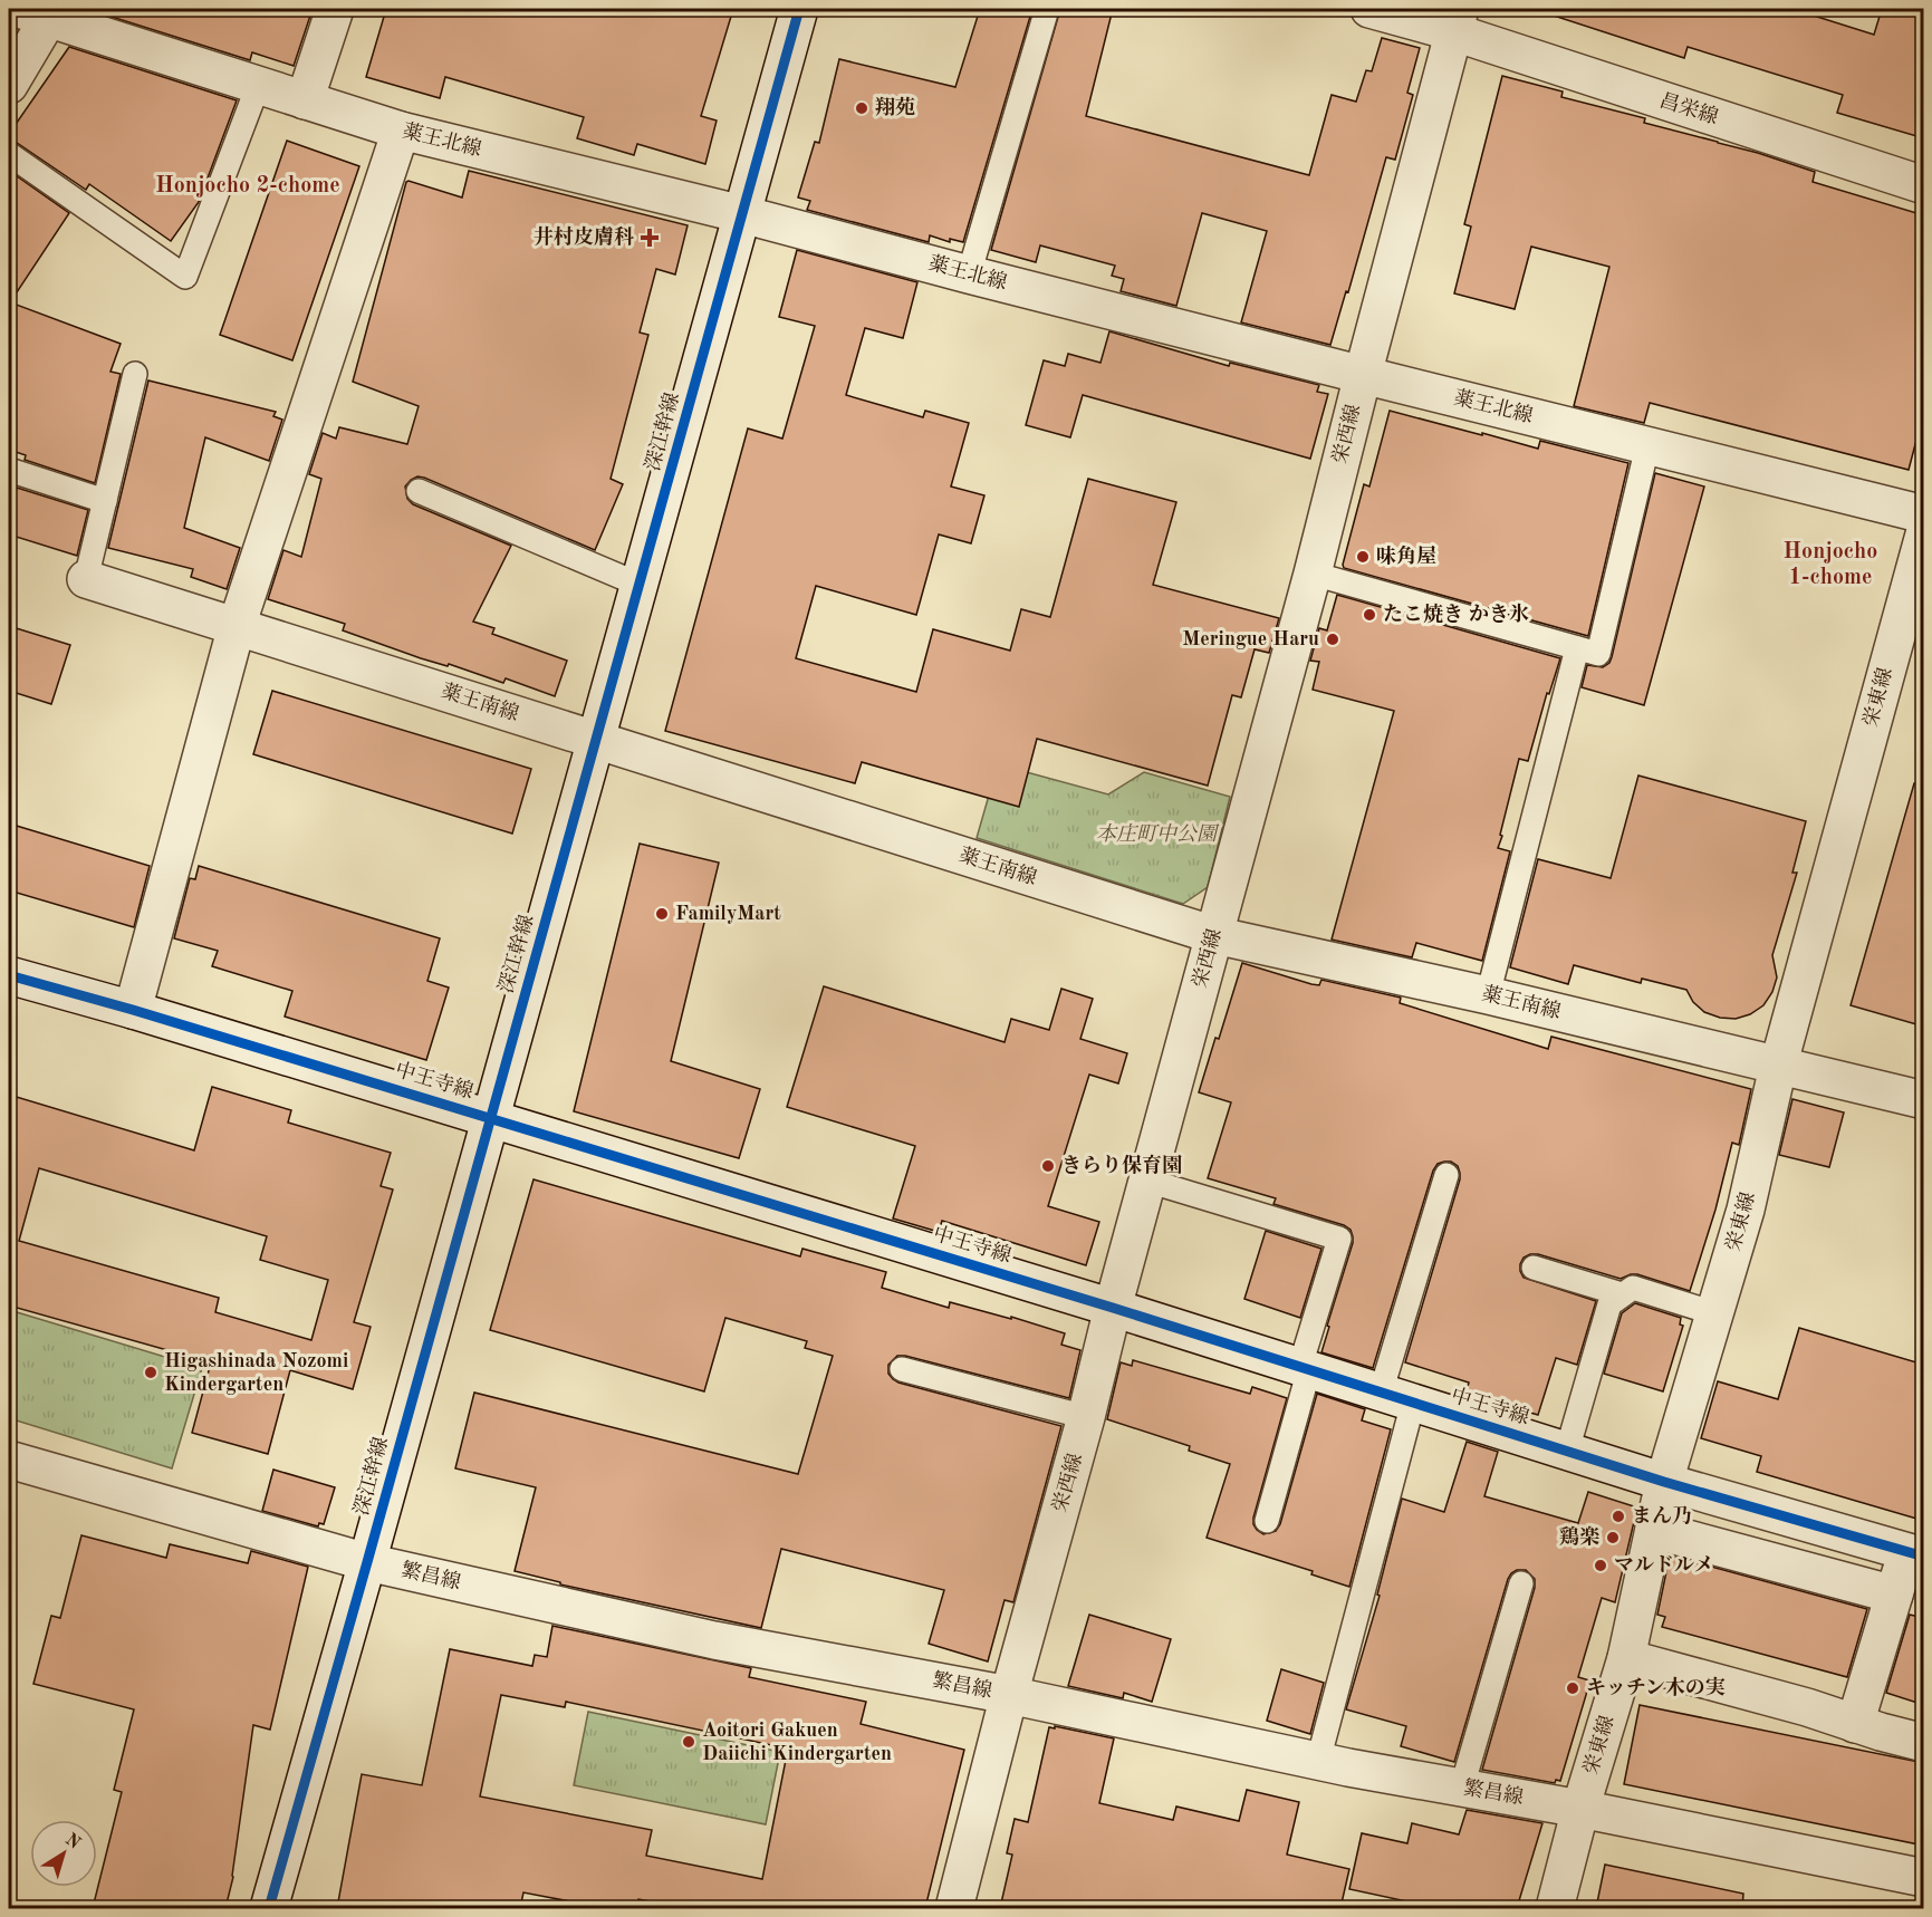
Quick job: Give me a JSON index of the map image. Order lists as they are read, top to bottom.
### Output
{
  "streets": {
    "street": [
      "昌栄線",
      "薬王北線",
      "深江幹線",
      "栄西線",
      "栄東線",
      "薬王南線",
      "中王寺線",
      "繁昌線"
    ]
  },
  "crossings": [
    ["昌栄線", "栄西線"],
    ["薬王北線", "深江幹線"],
    ["薬王北線", "栄西線"],
    ["深江幹線", "薬王南線"],
    ["深江幹線", "中王寺線"],
    ["深江幹線", "繁昌線"],
    ["栄西線", "薬王南線"],
    ["栄西線", "中王寺線"],
    ["栄西線", "繁昌線"],
    ["栄東線", "薬王南線"],
    ["栄東線", "中王寺線"],
    ["栄東線", "繁昌線"]
  ],
  "districts": ["Honjocho 2-chome", "Honjocho 1-chome"],
  "parks": ["本庄町中公園"],
  "places": {
    "other": [
      "翔苑",
      "味角屋",
      "たこ焼き かき氷",
      "Meringue Haru",
      "FamilyMart",
      "きらり保育園",
      "Higashinada Nozomi Kindergarten",
      "まん乃",
      "鶏楽",
      "マルドルメ",
      "キッチン木の実",
      "Aoitori Gakuen Daiichi Kindergarten"
    ],
    "health": ["井村皮膚科"]
  },
  "north": "top right"
}
